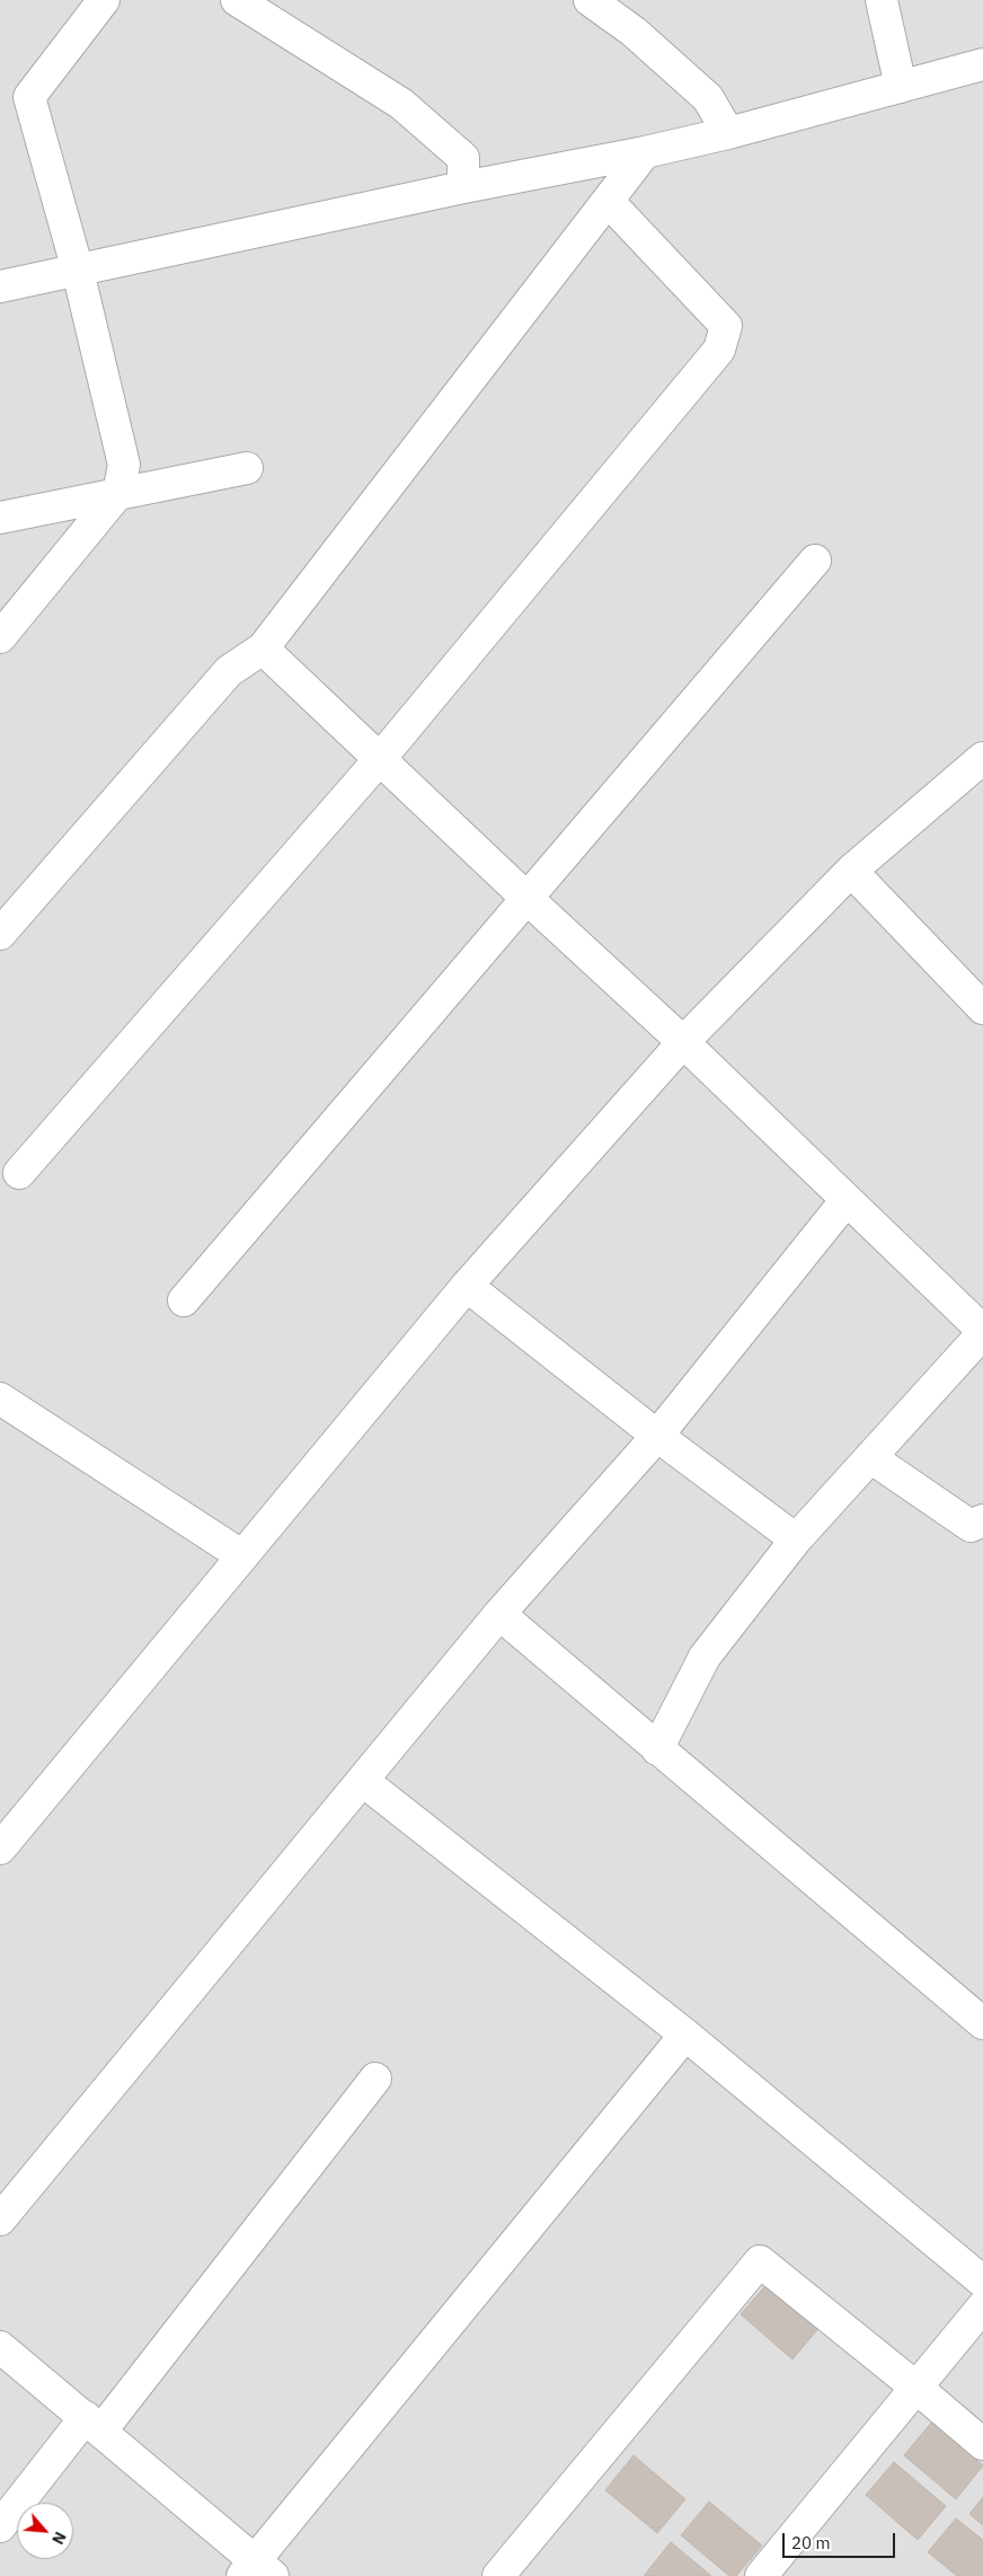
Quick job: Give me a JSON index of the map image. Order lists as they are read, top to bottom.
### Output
{
  "scale_bar": "20 m",
  "north": "bottom right"
}
